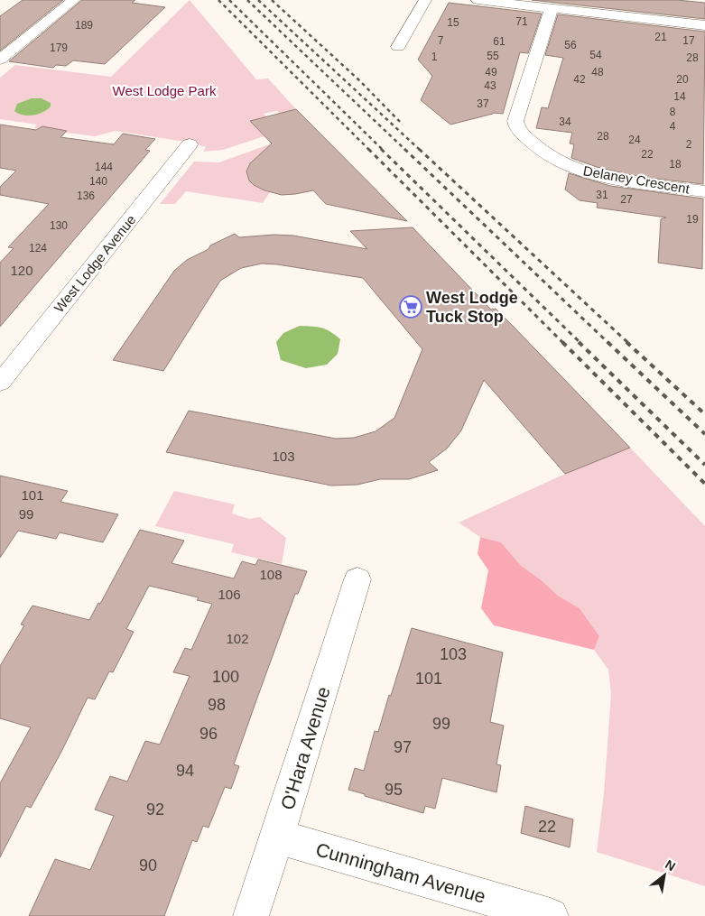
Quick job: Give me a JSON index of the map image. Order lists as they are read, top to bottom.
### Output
{
  "streets": {
    "street": [
      "Delaney Crescent",
      "West Lodge Avenue",
      "O'Hara Avenue",
      "Cunningham Avenue"
    ]
  },
  "crossings": [
    ["O'Hara Avenue", "Cunningham Avenue"]
  ],
  "parks": ["West Lodge Park"],
  "places": {
    "supermarket": ["West Lodge Tuck Stop"]
  },
  "house_numbers": [
    "71",
    "15",
    "189",
    "21",
    "7",
    "17",
    "61",
    "56",
    "179",
    "54",
    "55",
    "1",
    "28",
    "49",
    "48",
    "42",
    "20",
    "43",
    "14",
    "37",
    "8",
    "34",
    "4",
    "28",
    "24",
    "2",
    "22",
    "18",
    "144",
    "140",
    "31",
    "136",
    "27",
    "19",
    "130",
    "124",
    "120",
    "103",
    "101",
    "99",
    "108",
    "106",
    "102",
    "103",
    "100",
    "101",
    "98",
    "99",
    "96",
    "97",
    "94",
    "95",
    "92",
    "22",
    "90"
  ],
  "north": "top right"
}
